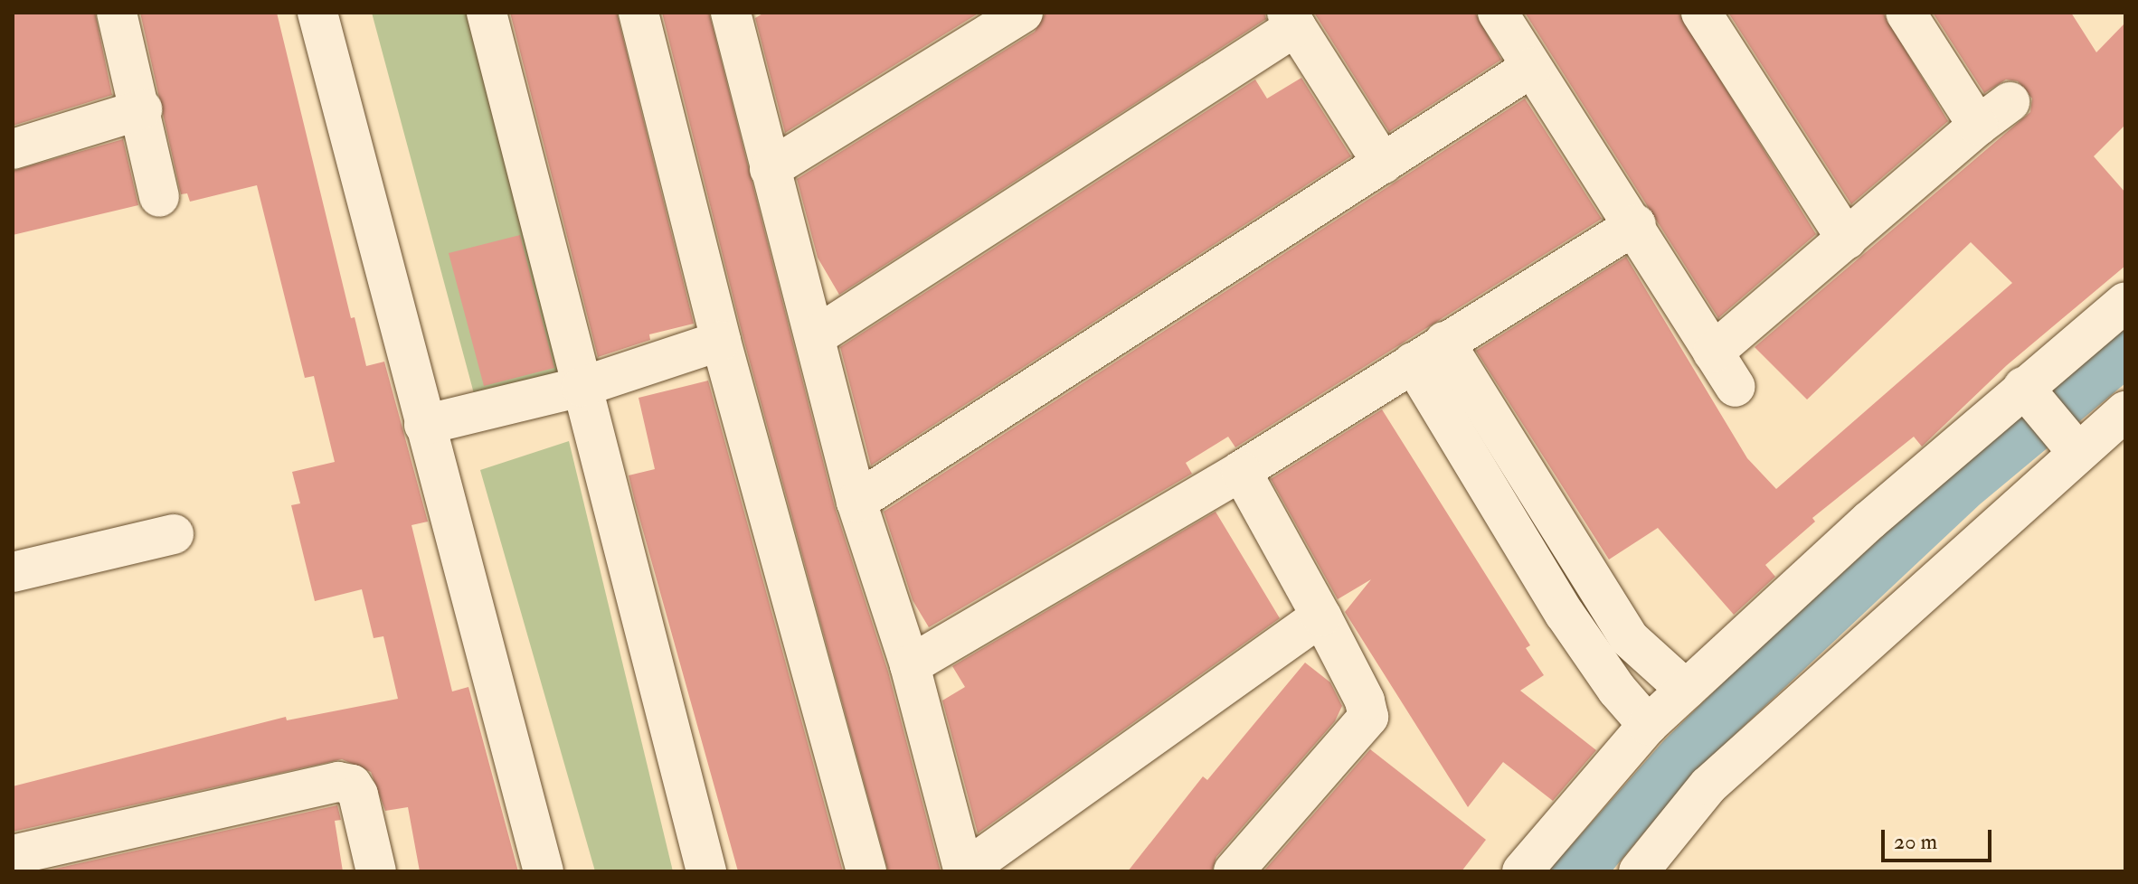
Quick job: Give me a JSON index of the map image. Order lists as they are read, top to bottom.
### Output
{
  "scale_bar": "20 m"
}
